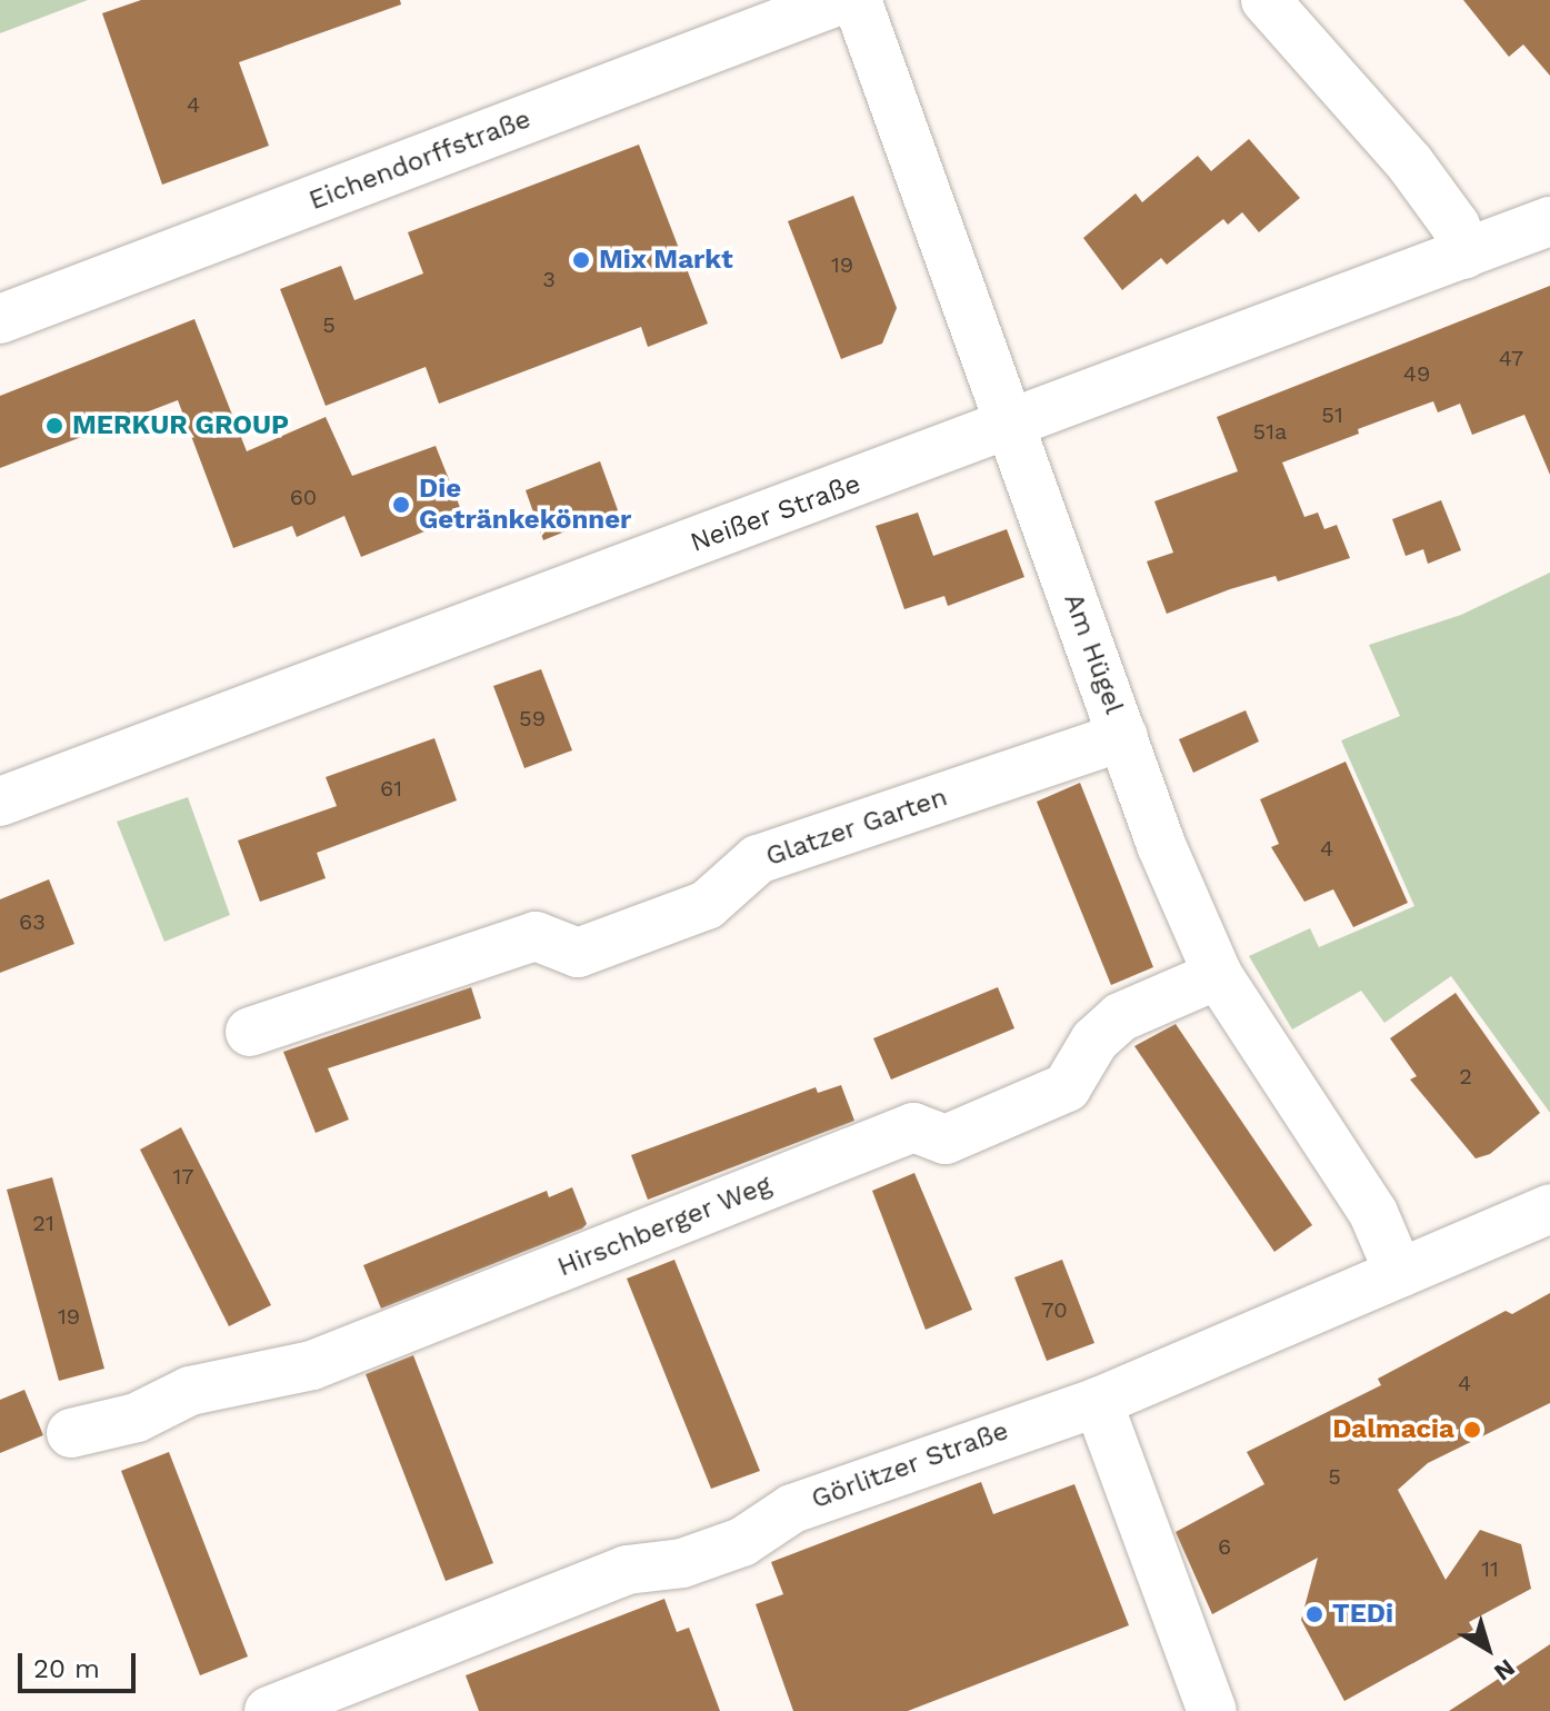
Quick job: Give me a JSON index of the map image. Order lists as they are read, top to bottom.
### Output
{
  "streets": {
    "street": [
      "Eichendorffstraße",
      "Neißer Straße",
      "Am Hügel",
      "Glatzer Garten",
      "Hirschberger Weg",
      "Görlitzer Straße"
    ]
  },
  "crossings": [
    ["Neißer Straße", "Am Hügel"],
    ["Am Hügel", "Glatzer Garten"],
    ["Am Hügel", "Hirschberger Weg"],
    ["Am Hügel", "Görlitzer Straße"]
  ],
  "places": [
    "Mix Markt",
    "MERKUR GROUP",
    "Die Getränkekönner",
    "Dalmacia",
    "TEDi"
  ],
  "house_numbers": [
    "4",
    "19",
    "3",
    "5",
    "47",
    "49",
    "51",
    "51a",
    "60",
    "59",
    "61",
    "4",
    "63",
    "2",
    "17",
    "21",
    "70",
    "19",
    "4",
    "5",
    "6",
    "11"
  ],
  "scale_bar": "20 m",
  "north": "bottom right"
}
